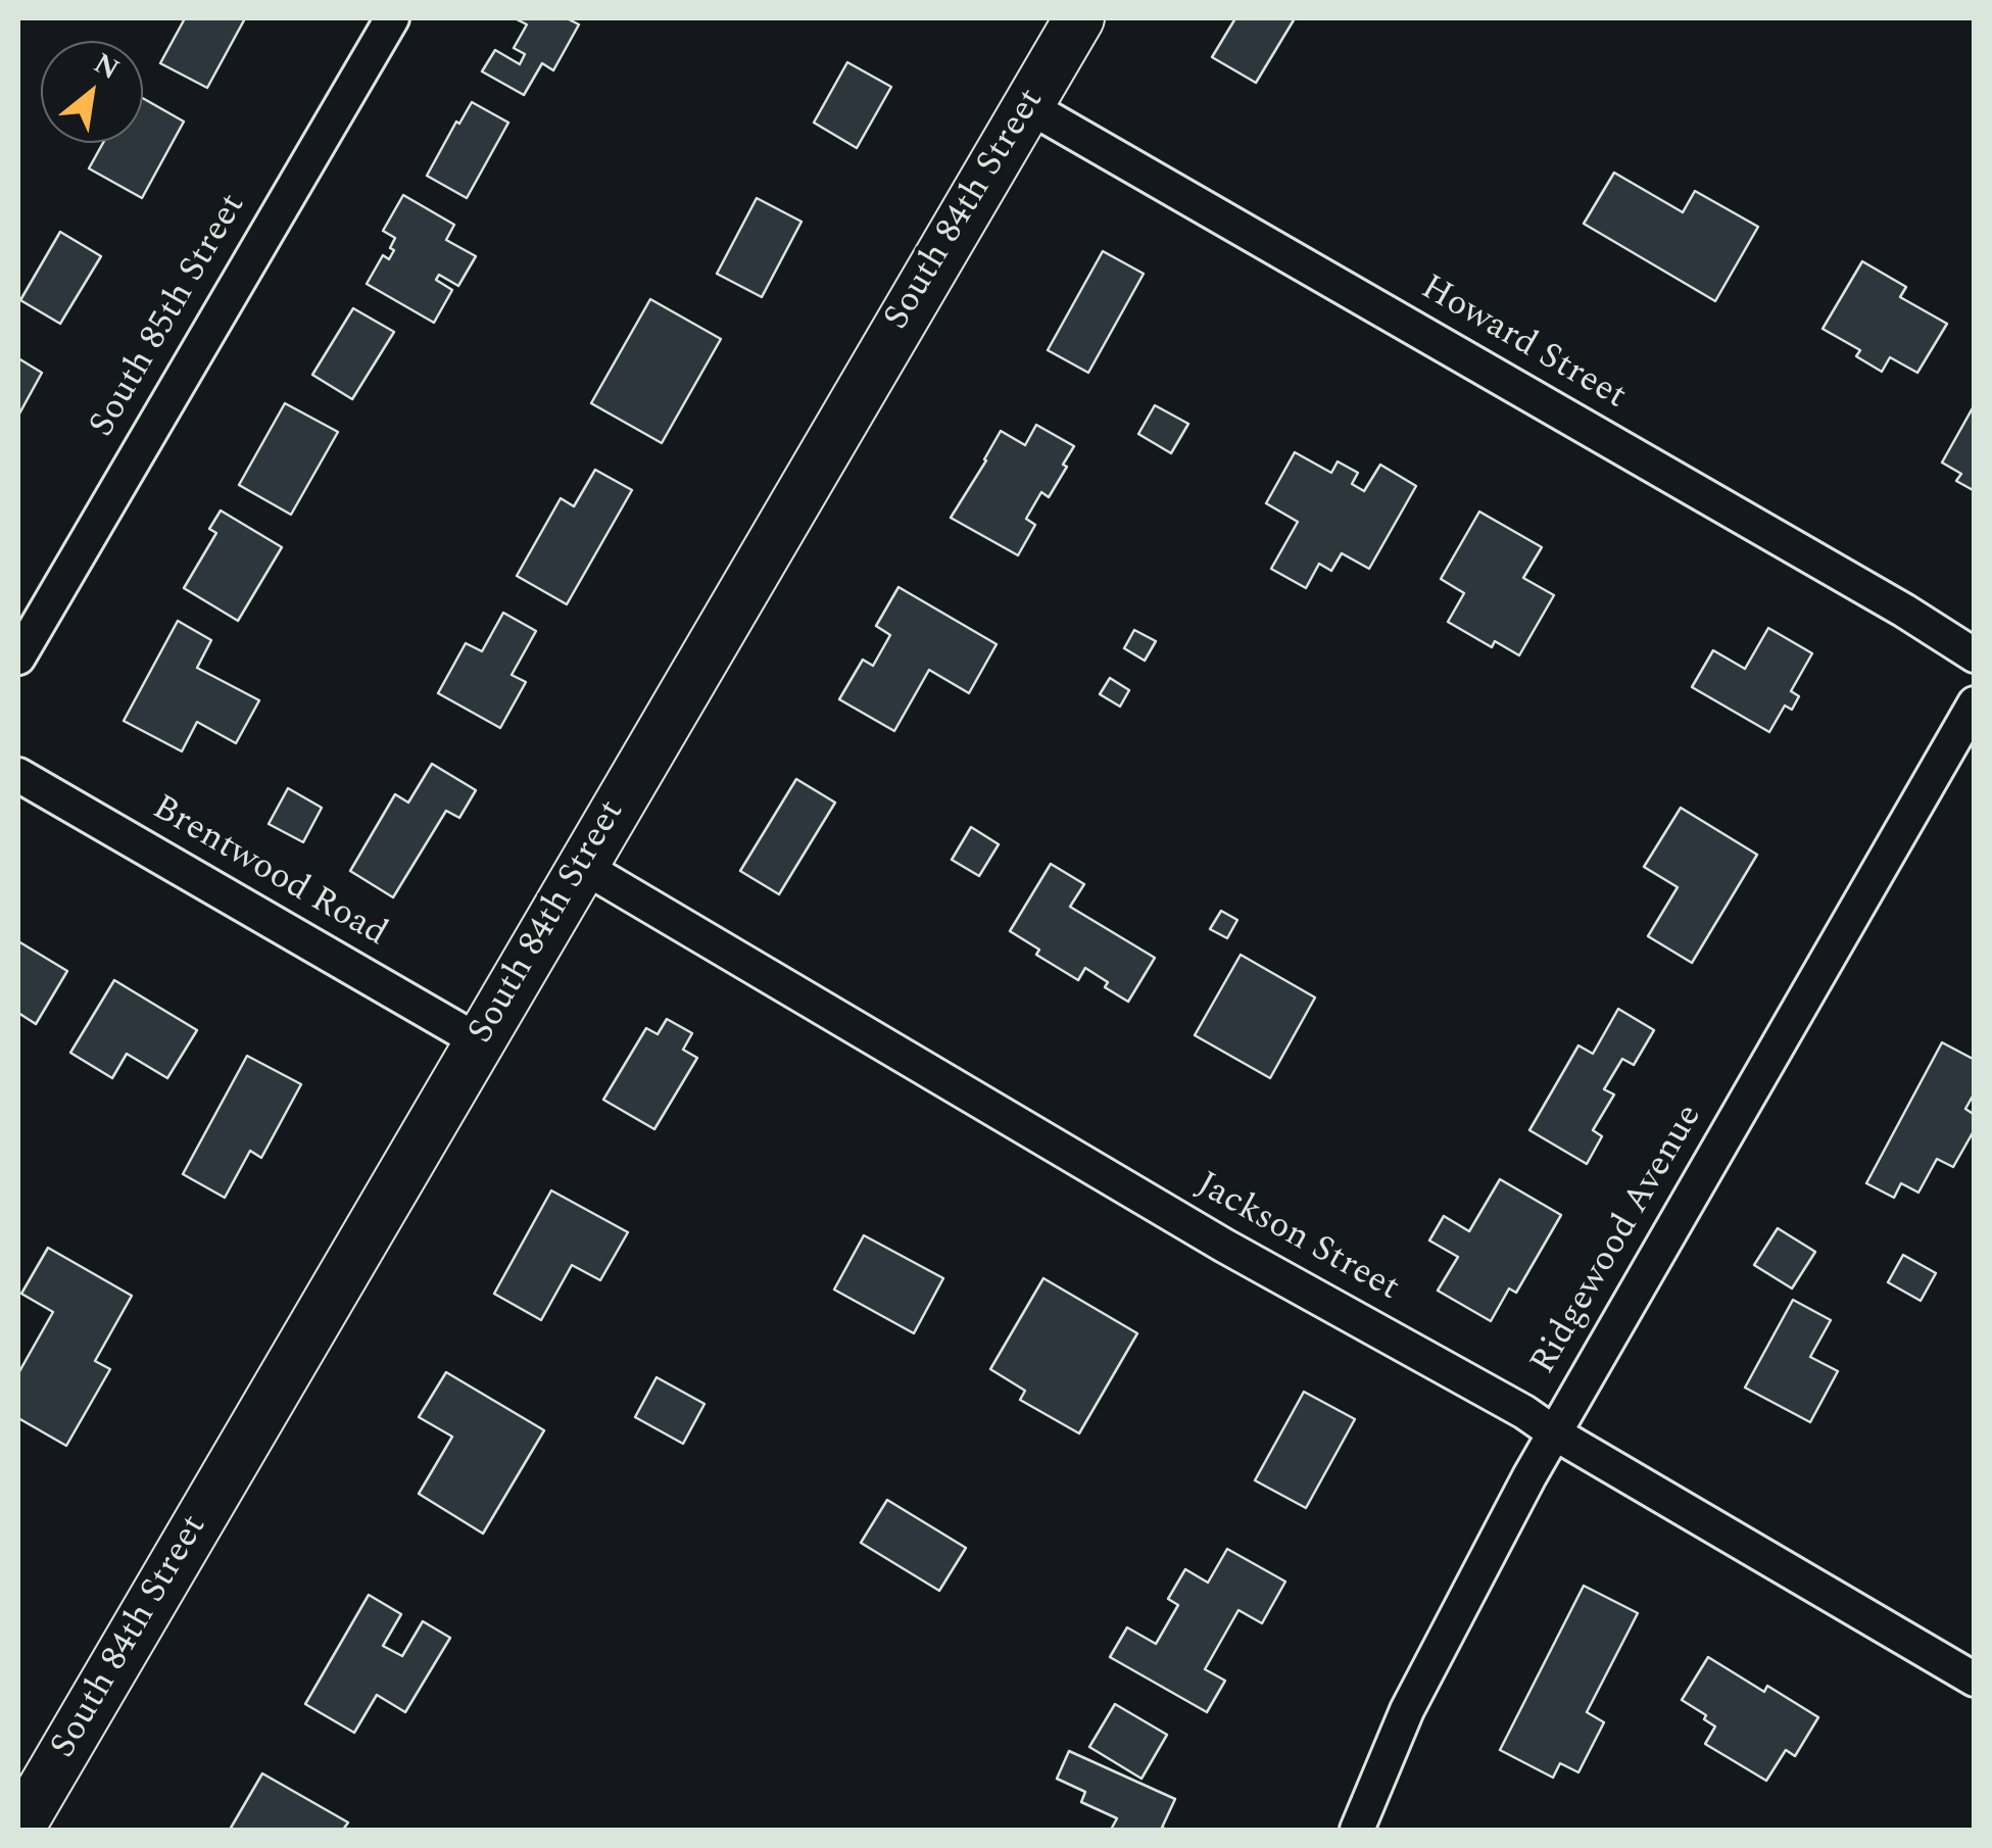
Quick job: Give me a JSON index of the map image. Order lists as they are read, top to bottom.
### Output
{
  "streets": {
    "main road": ["South 84th Street"],
    "street": [
      "South 85th Street",
      "Howard Street",
      "Brentwood Road",
      "Jackson Street",
      "Ridgewood Avenue"
    ]
  },
  "crossings": [
    ["South 84th Street", "Howard Street"],
    ["South 84th Street", "Brentwood Road"],
    ["South 84th Street", "Jackson Street"],
    ["Jackson Street", "Ridgewood Avenue"]
  ],
  "north": "top right"
}
